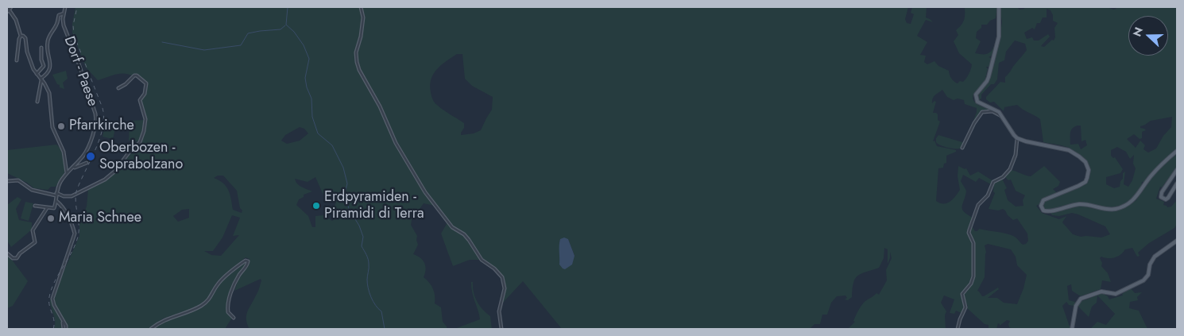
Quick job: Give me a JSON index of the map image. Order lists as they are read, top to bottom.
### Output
{
  "streets": {
    "street": ["Dorf - Paese"]
  },
  "places": [
    "Pfarrkirche",
    "Oberbozen - Soprabolzano",
    "Erdpyramiden - Piramidi di Terra",
    "Maria Schnee"
  ],
  "north": "left"
}
